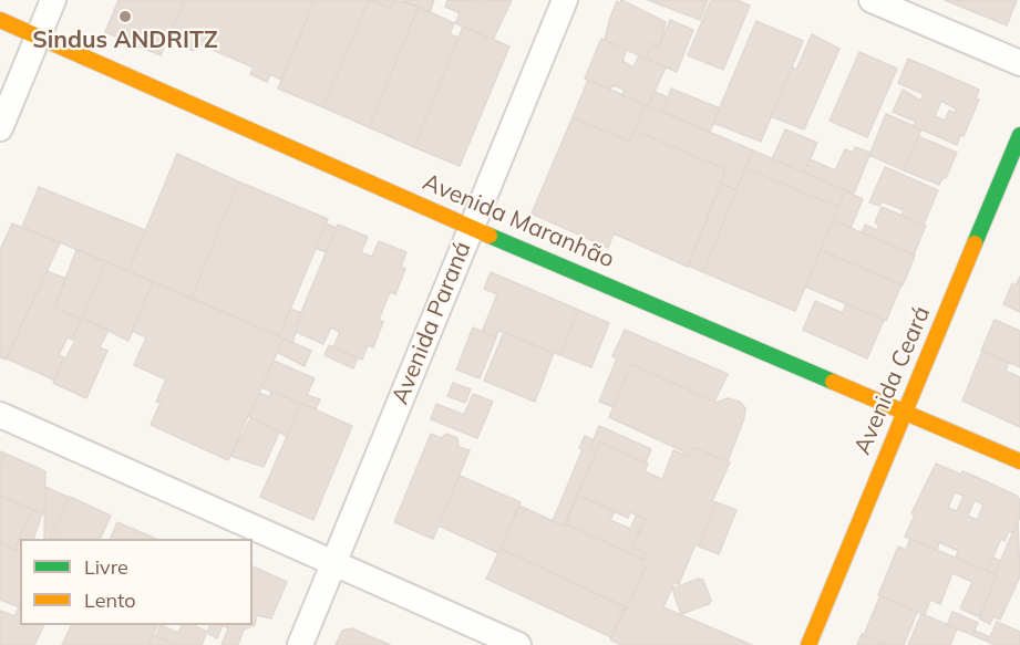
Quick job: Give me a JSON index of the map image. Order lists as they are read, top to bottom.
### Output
{
  "streets": {
    "street": ["Avenida Maranhão", "Avenida Paraná", "Avenida Ceará"]
  },
  "crossings": [
    ["Avenida Maranhão", "Avenida Paraná"],
    ["Avenida Maranhão", "Avenida Ceará"]
  ],
  "places": ["Sindus ANDRITZ"],
  "legend": ["Livre", "Lento"]
}
